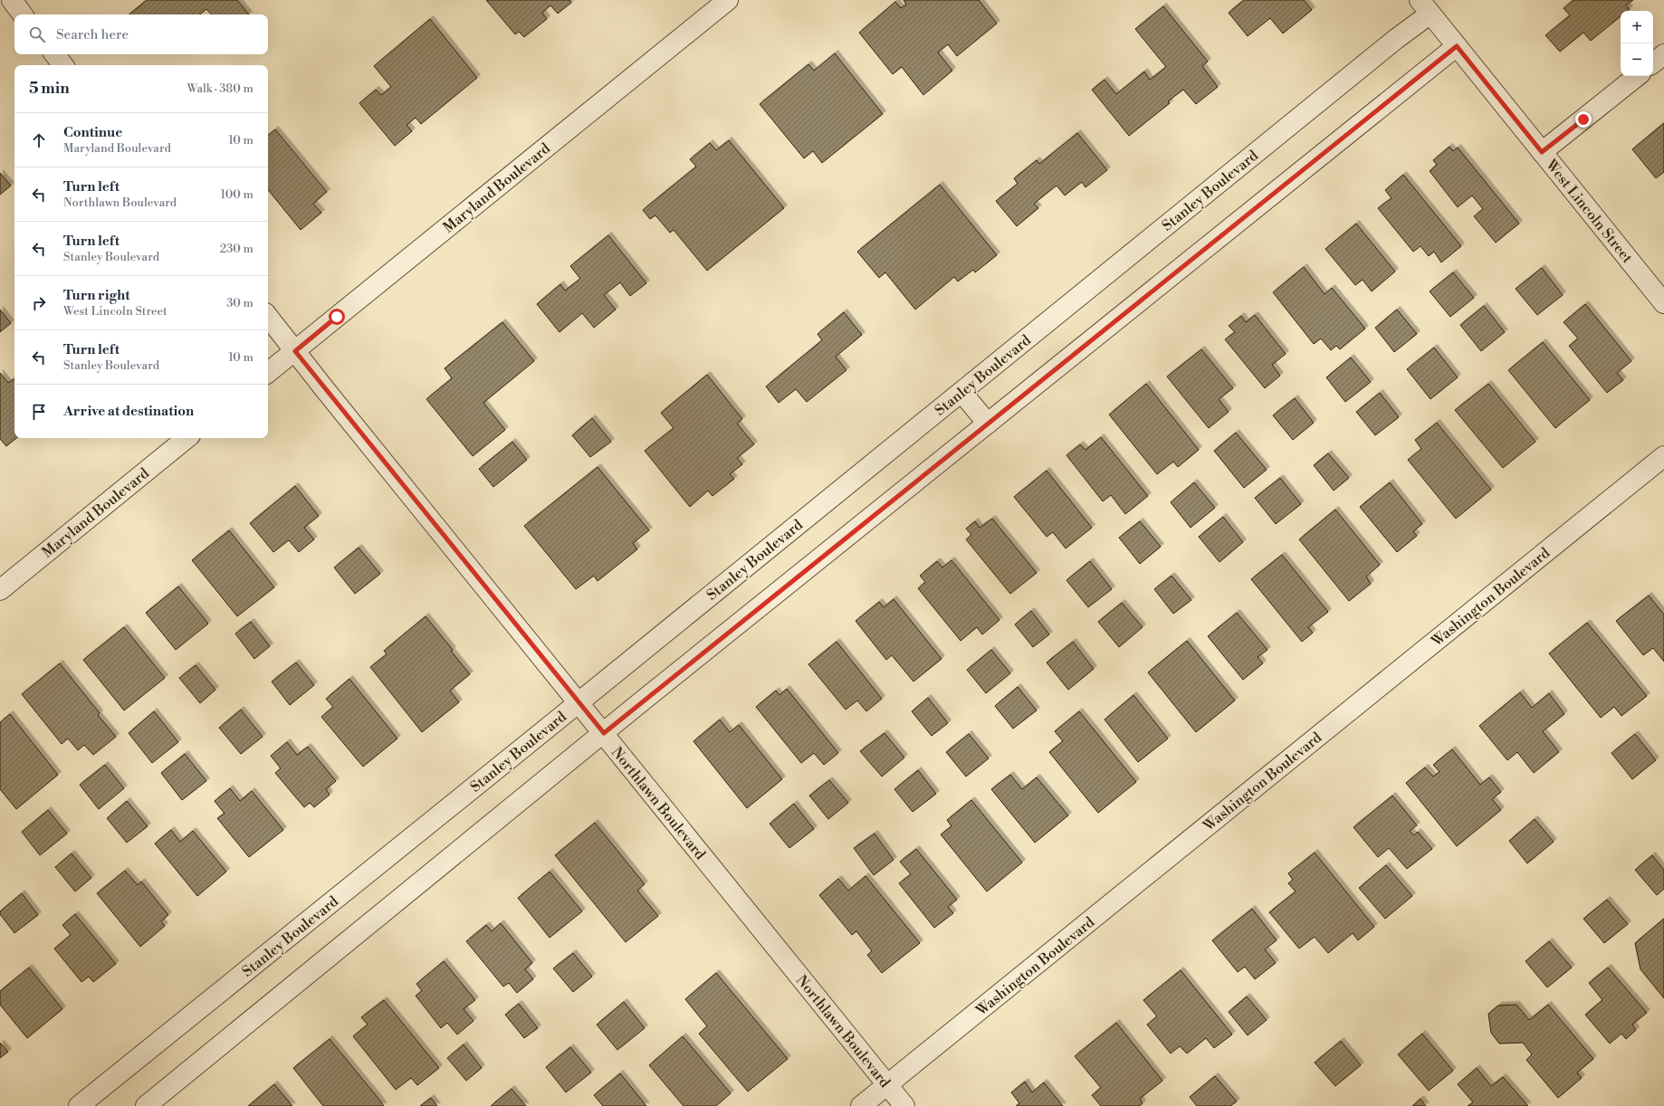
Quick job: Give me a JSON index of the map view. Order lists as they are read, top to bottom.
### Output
{
  "streets": {
    "street": [
      "Maryland Boulevard",
      "Stanley Boulevard",
      "West Lincoln Street",
      "Washington Boulevard",
      "Northlawn Boulevard"
    ]
  },
  "crossings": [
    ["Maryland Boulevard", "Northlawn Boulevard"],
    ["Stanley Boulevard", "West Lincoln Street"],
    ["Stanley Boulevard", "Northlawn Boulevard"],
    ["Washington Boulevard", "Northlawn Boulevard"]
  ],
  "page": {
    "map_buttons": ["+", "−"],
    "search": "Search here",
    "heading": ["5 min", "Walk · 380 m"],
    "list": [
      ["Continue", "Maryland Boulevard", "10 m"],
      ["Turn left", "Northlawn Boulevard", "100 m"],
      ["Turn left", "Stanley Boulevard", "230 m"],
      ["Turn right", "West Lincoln Street", "30 m"],
      ["Turn left", "Stanley Boulevard", "10 m"],
      "Arrive at destination"
    ]
  }
}
